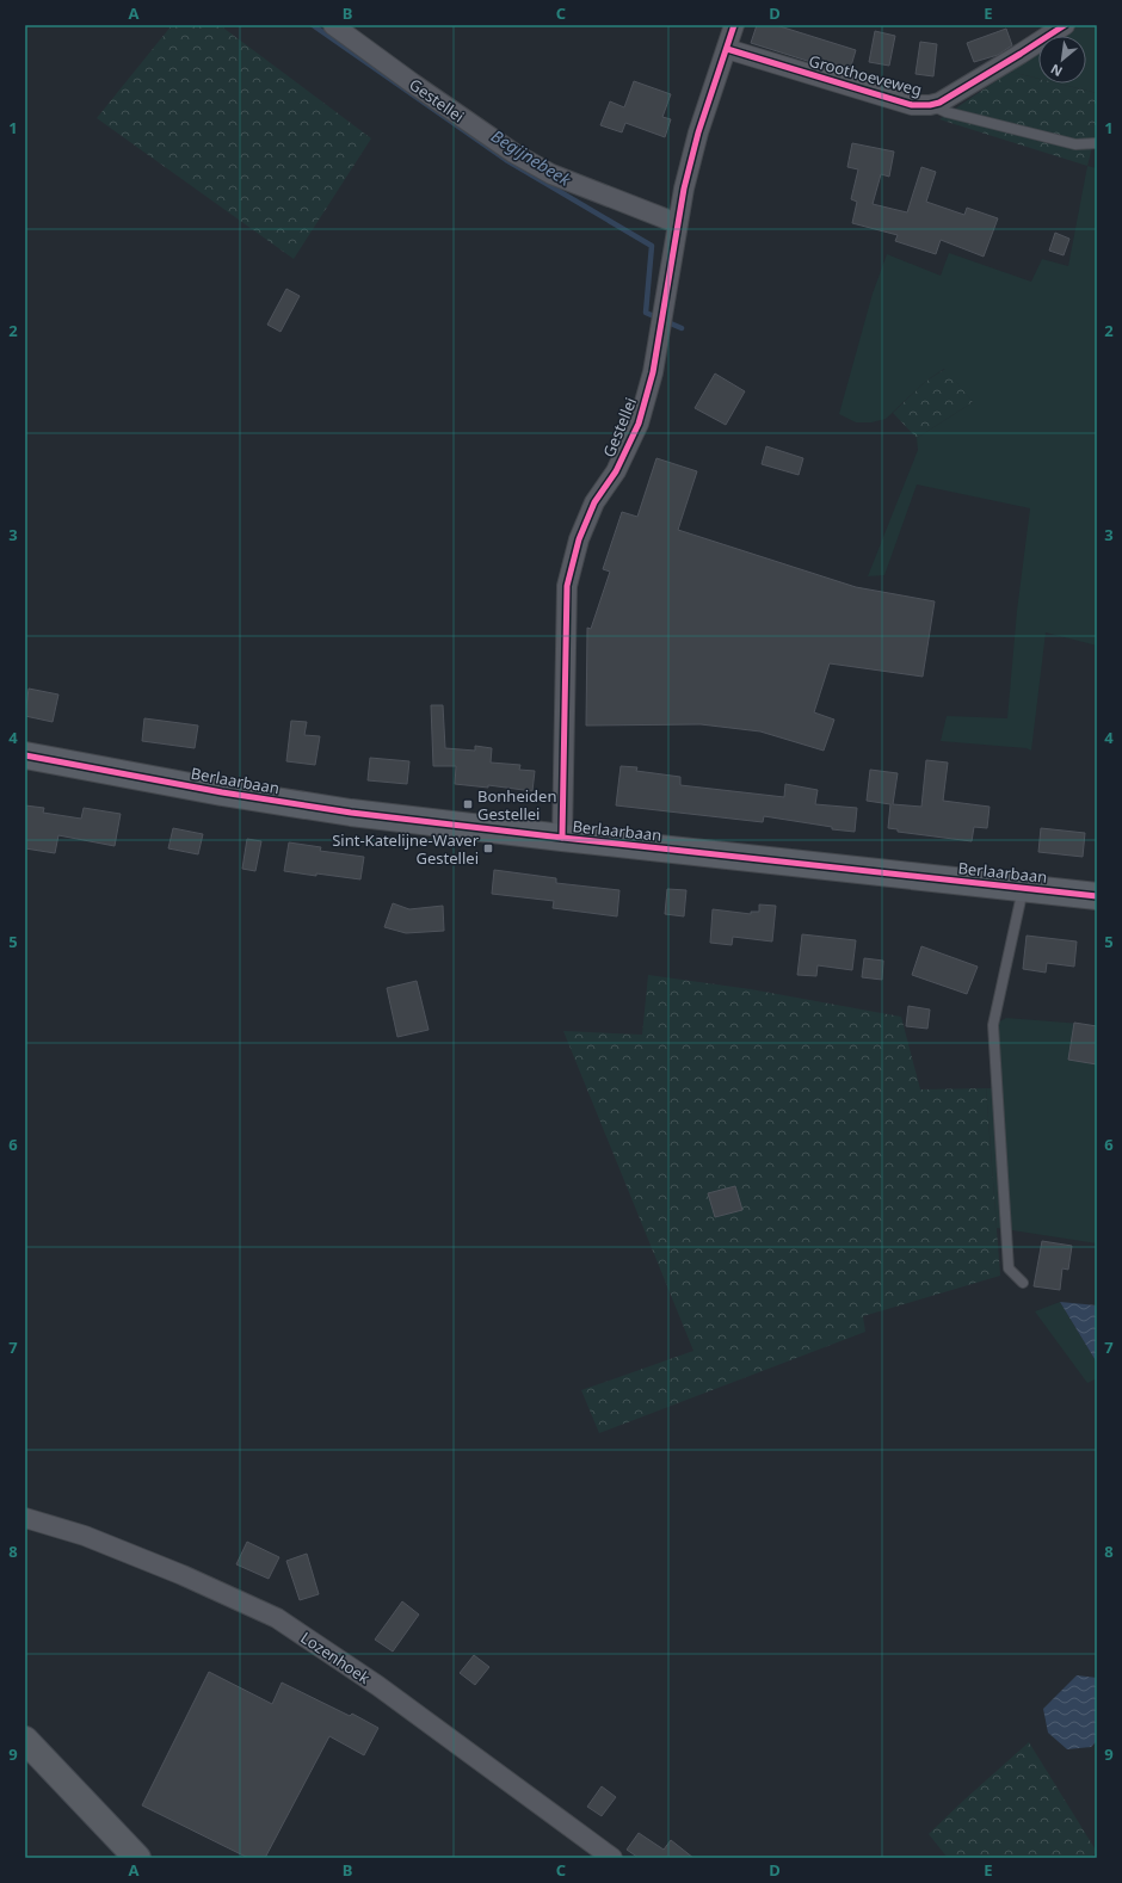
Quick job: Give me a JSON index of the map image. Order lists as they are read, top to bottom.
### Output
{
  "streets": {
    "street": [
      "Groothoeveweg",
      "Gestellei",
      "Berlaarbaan",
      "Lozenhoek"
    ]
  },
  "crossings": [
    ["Groothoeveweg", "Gestellei"],
    ["Gestellei", "Berlaarbaan"]
  ],
  "water": ["Begijnebeek"],
  "places": {
    "transit": ["Bonheiden Gestellei", "Sint-Katelijne-Waver Gestellei"]
  },
  "north": "bottom left",
  "grid": {
    "columns": [
      "A",
      "B",
      "C",
      "D",
      "E"
    ],
    "rows": [
      "1",
      "2",
      "3",
      "4",
      "5",
      "6",
      "7",
      "8",
      "9"
    ]
  }
}
